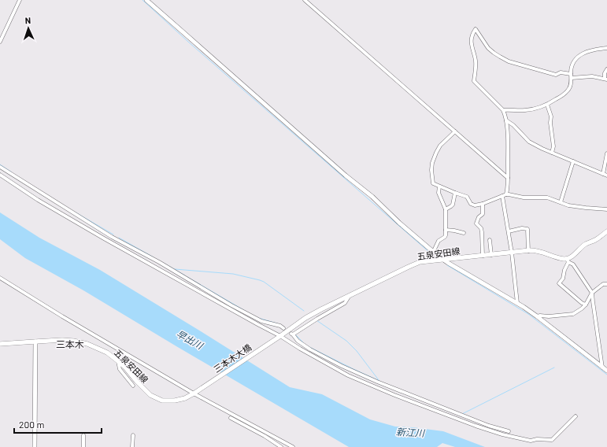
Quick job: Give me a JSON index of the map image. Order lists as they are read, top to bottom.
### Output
{
  "streets": {
    "main road": ["五泉安田線", "三本木大橋"]
  },
  "crossings": [
    ["五泉安田線", "三本木大橋"]
  ],
  "districts": ["三本木"],
  "water": ["早出川", "新江川"],
  "scale_bar": "200 m",
  "north": "top"
}
